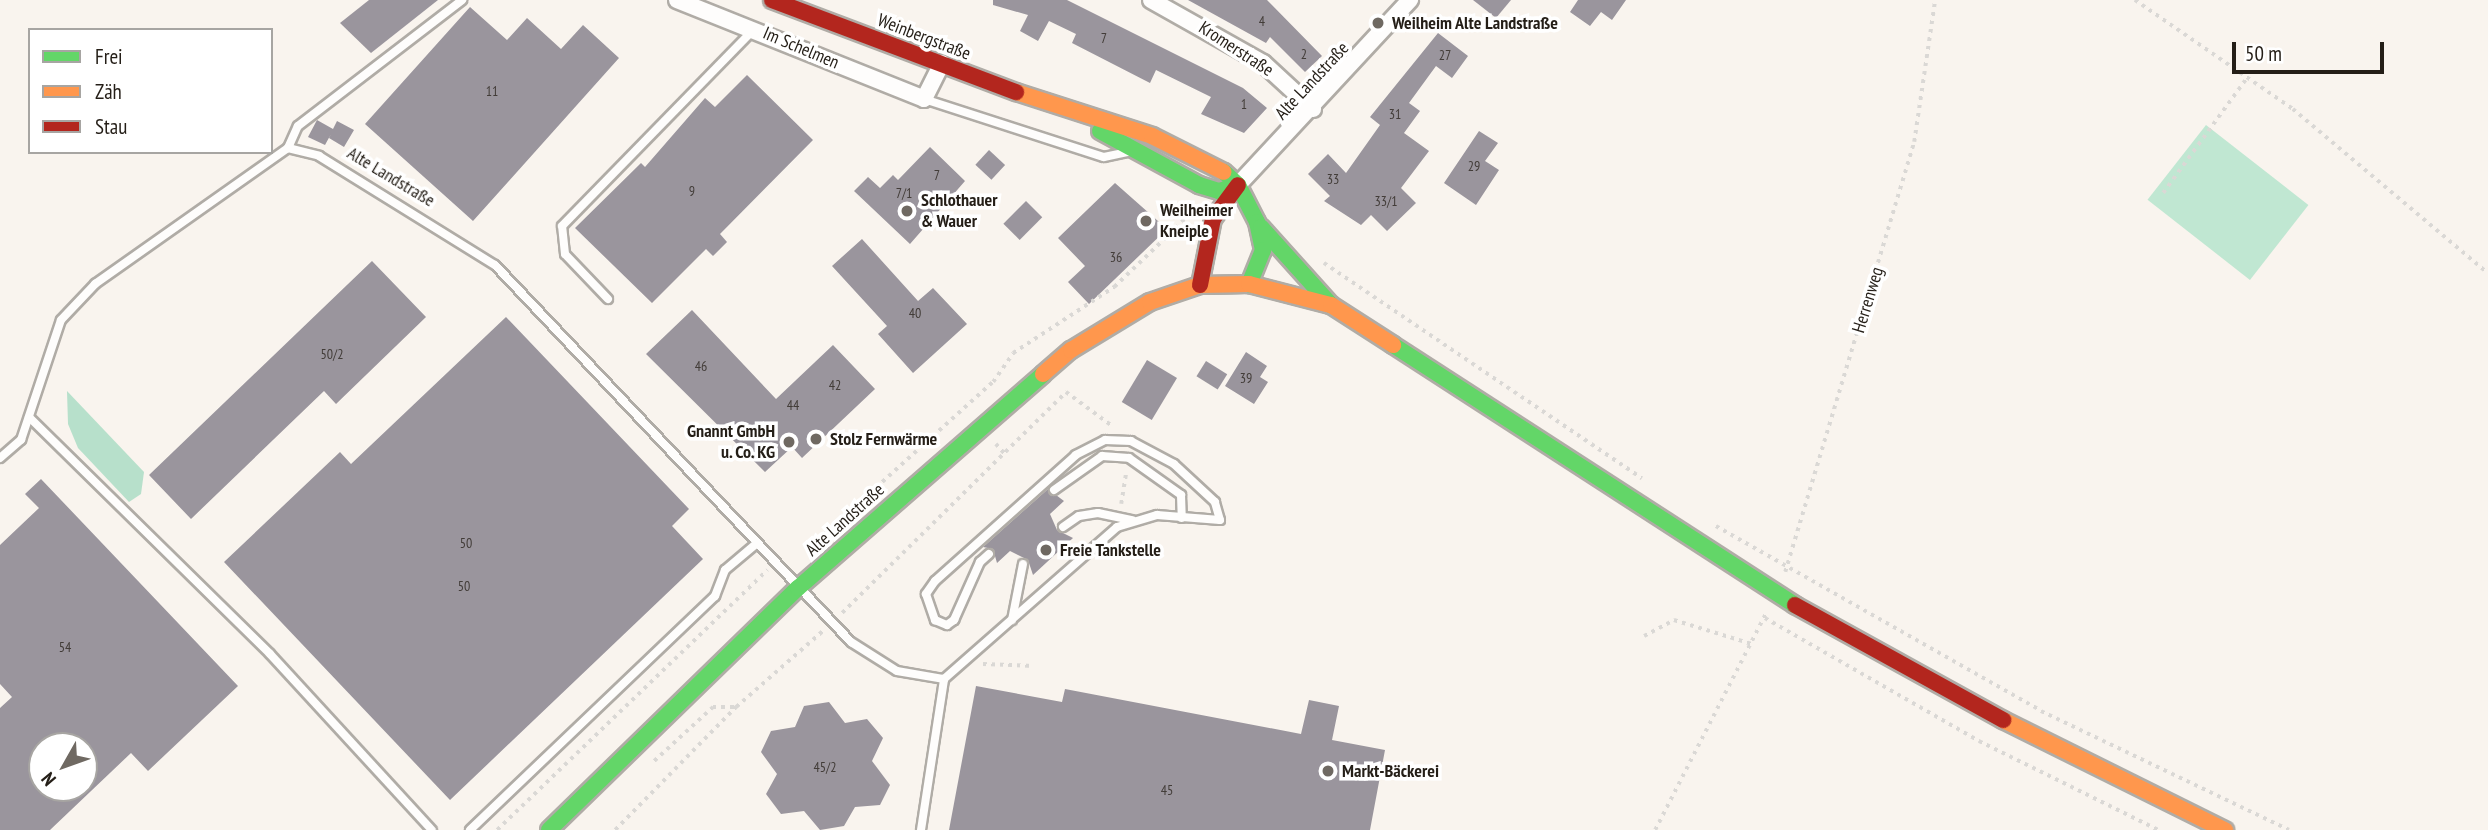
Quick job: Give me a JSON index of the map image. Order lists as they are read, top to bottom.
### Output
{
  "streets": {
    "street": [
      "Weinbergstraße",
      "Im Schelmen",
      "Kromerstraße",
      "Alte Landstraße"
    ],
    "path": ["Herrenweg"]
  },
  "crossings": [
    ["Kromerstraße", "Alte Landstraße"]
  ],
  "places": [
    "Weilheim Alte Landstraße",
    "Schlothauer & Wauer",
    "Weilheimer Kneiple",
    "Stolz Fernwärme",
    "Gnannt GmbH u. Co. KG",
    "Freie Tankstelle",
    "Markt-Bäckerei"
  ],
  "house_numbers": [
    "4",
    "7",
    "2",
    "27",
    "11",
    "1",
    "31",
    "29",
    "7",
    "33",
    "9",
    "7/1",
    "33/1",
    "36",
    "40",
    "50/2",
    "46",
    "39",
    "42",
    "44",
    "50",
    "50",
    "54",
    "45/2",
    "45"
  ],
  "legend": ["Frei", "Zäh", "Stau"],
  "scale_bar": "50 m",
  "north": "bottom left"
}
